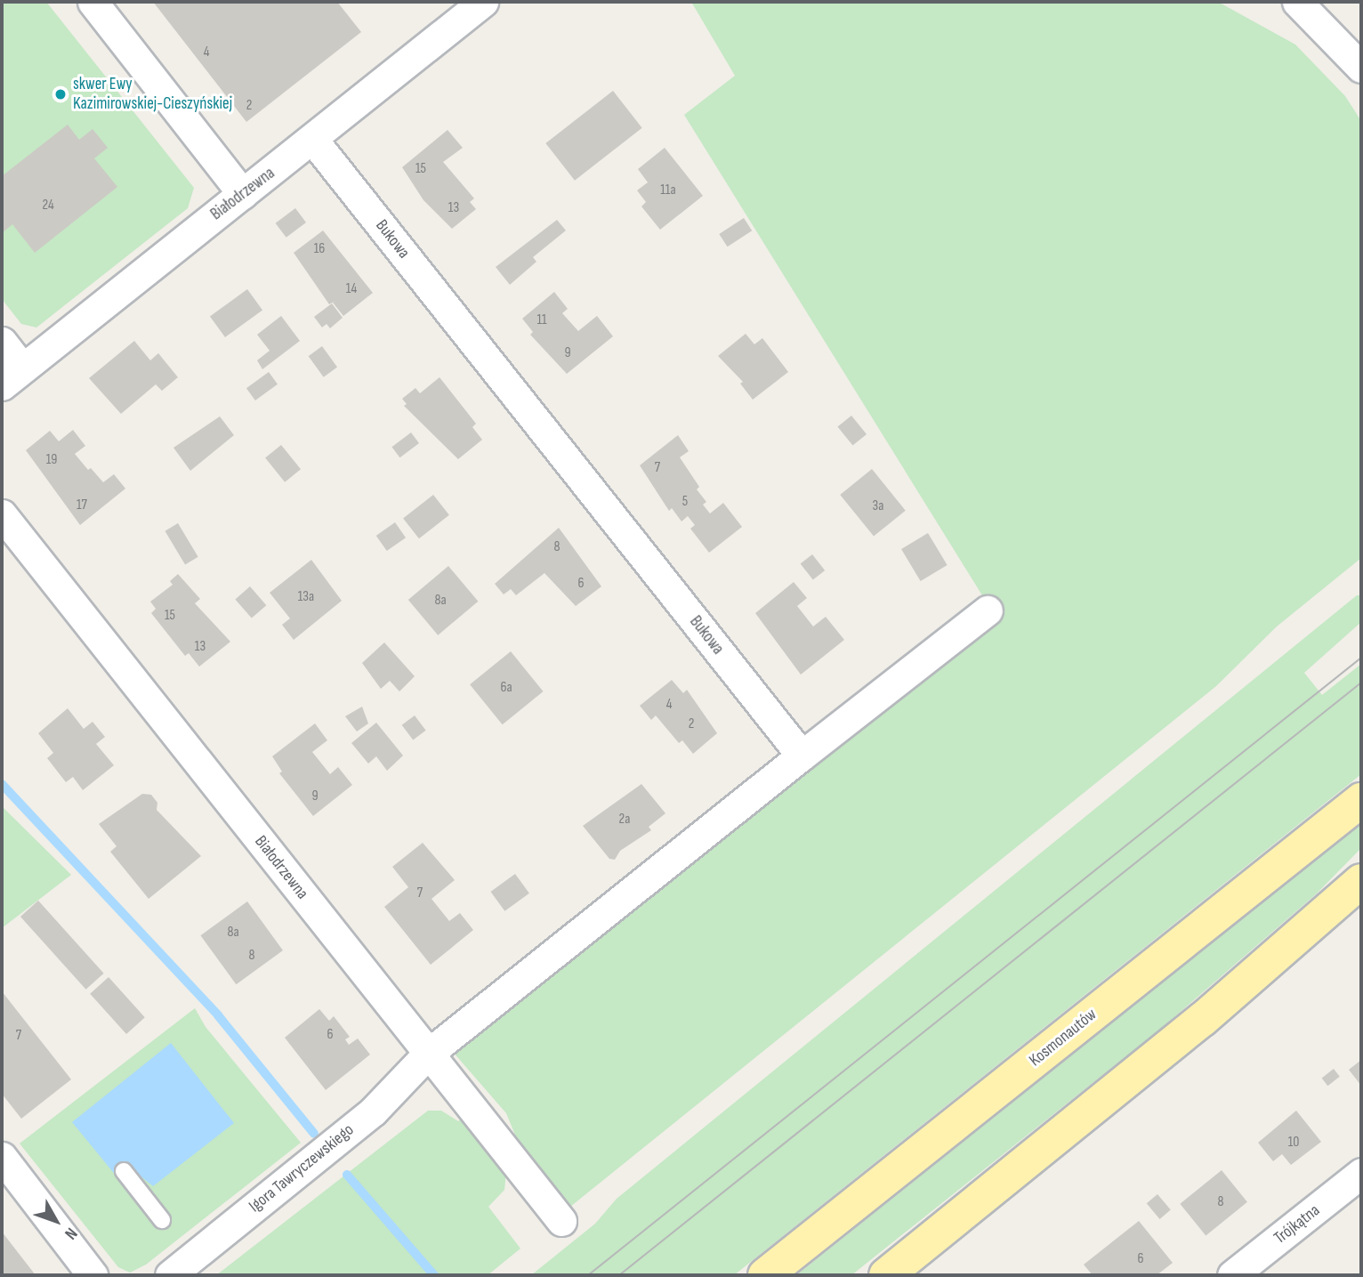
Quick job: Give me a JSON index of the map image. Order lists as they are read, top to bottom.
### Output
{
  "streets": {
    "main road": ["Kosmonautów"],
    "street": [
      "Białodrzewna",
      "Bukowa",
      "Igora Tawryczewskiego",
      "Trójkątna"
    ]
  },
  "crossings": [
    ["Białodrzewna", "Bukowa"],
    ["Białodrzewna", "Igora Tawryczewskiego"]
  ],
  "places": ["skwer Ewy Kazimirowskiej-Cieszyńskiej"],
  "house_numbers": [
    "4",
    "2",
    "15",
    "11a",
    "24",
    "13",
    "16",
    "14",
    "11",
    "9",
    "19",
    "7",
    "5",
    "17",
    "3a",
    "8",
    "6",
    "13a",
    "8a",
    "15",
    "13",
    "6a",
    "4",
    "2",
    "9",
    "2a",
    "7",
    "8a",
    "8",
    "6",
    "7",
    "10",
    "8",
    "6"
  ],
  "north": "bottom right"
}
